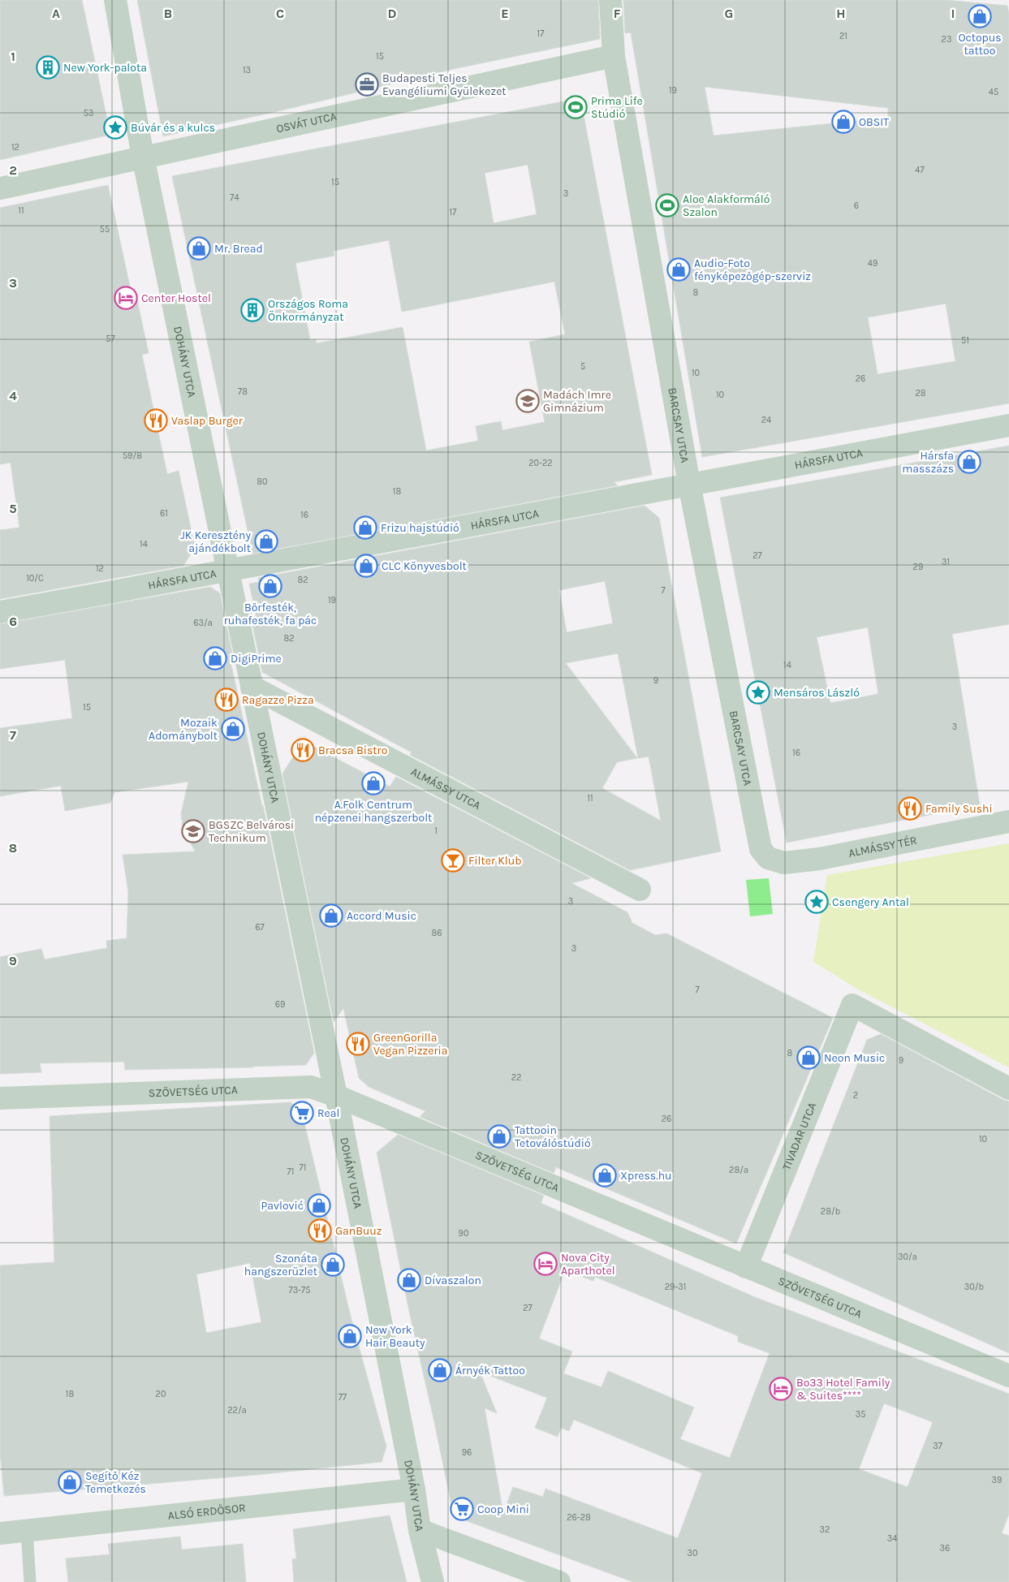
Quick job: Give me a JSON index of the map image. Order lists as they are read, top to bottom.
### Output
{
  "streets": {
    "street": [
      "OSVÁT UTCA",
      "DOHÁNY UTCA",
      "BARCSAY UTCA",
      "HÁRSFA UTCA",
      "ALMÁSSY UTCA",
      "ALMÁSSY TÉR",
      "SZÖVETSÉG UTCA",
      "TIVADAR UTCA",
      "ALSÓ ERDŐSOR"
    ]
  },
  "crossings": [
    ["OSVÁT UTCA", "DOHÁNY UTCA"],
    ["OSVÁT UTCA", "BARCSAY UTCA"],
    ["DOHÁNY UTCA", "HÁRSFA UTCA"],
    ["DOHÁNY UTCA", "ALMÁSSY UTCA"],
    ["DOHÁNY UTCA", "SZÖVETSÉG UTCA"],
    ["DOHÁNY UTCA", "ALSÓ ERDŐSOR"],
    ["BARCSAY UTCA", "HÁRSFA UTCA"],
    ["BARCSAY UTCA", "ALMÁSSY TÉR"],
    ["SZÖVETSÉG UTCA", "TIVADAR UTCA"]
  ],
  "places": {
    "shop": [
      "Octopus tattoo",
      "OBSIT",
      "Mr. Bread",
      "Audio-Foto fényképezőgép-szerviz",
      "Hársfa masszázs",
      "Frizu hajstúdió",
      "JK Keresztény ajándékbolt",
      "CLC Könyvesbolt",
      "Bőrfesték, ruhafesték, fa pác",
      "DigiPrime",
      "Mozaik Adománybolt",
      "A.Folk Centrum népzenei hangszerbolt",
      "Accord Music",
      "Neon Music",
      "Tattooin Tetoválóstúdió",
      "Xpress.hu",
      "Pavlović",
      "Szonáta hangszerüzlet",
      "Dívaszalon",
      "New York Hair Beauty",
      "Árnyék Tattoo",
      "Segítő Kéz Temetkezés"
    ],
    "building": ["New York-palota", "Országos Roma Önkormányzat"],
    "office": ["Budapesti Teljes Evangéliumi Gyülekezet"],
    "sports": ["Prima Life Stúdió", "Aloe Alakformáló Szalon"],
    "place": ["Búvár és a kulcs", "Mensáros László", "Csengery Antal"],
    "hotel": ["Center Hostel", "Nova City Aparthotel", "Bo33 Hotel Family & Suites****"],
    "school or university": ["Madách Imre Gimnázium", "BGSZC Belvárosi Technikum"],
    "restaurant": [
      "Vaslap Burger",
      "Ragazze Pizza",
      "Bracsa Bistro",
      "Family Sushi",
      "GreenGorilla Vegan Pizzeria",
      "GanBuuz"
    ],
    "bar": ["Filter Klub"],
    "supermarket": ["Real", "Coop Mini"]
  },
  "house_numbers": [
    "17",
    "21",
    "23",
    "15",
    "13",
    "19",
    "45",
    "53",
    "12",
    "47",
    "15",
    "3",
    "74",
    "6",
    "11",
    "17",
    "55",
    "49",
    "8",
    "57",
    "51",
    "5",
    "10",
    "26",
    "78",
    "28",
    "10",
    "24",
    "59/B",
    "20-22",
    "80",
    "18",
    "61",
    "16",
    "14",
    "27",
    "31",
    "29",
    "12",
    "10/C",
    "82",
    "7",
    "19",
    "63/a",
    "82",
    "14",
    "9",
    "15",
    "3",
    "16",
    "11",
    "1",
    "3",
    "67",
    "86",
    "3",
    "7",
    "69",
    "8",
    "9",
    "22",
    "2",
    "26",
    "10",
    "71",
    "28/a",
    "71",
    "28/b",
    "90",
    "30/a",
    "29-31",
    "30/b",
    "73-75",
    "27",
    "18",
    "20",
    "77",
    "22/a",
    "35",
    "37",
    "96",
    "39",
    "26-28",
    "32",
    "34",
    "36",
    "30"
  ],
  "grid": {
    "columns": [
      "A",
      "B",
      "C",
      "D",
      "E",
      "F",
      "G",
      "H",
      "I"
    ],
    "rows": [
      "1",
      "2",
      "3",
      "4",
      "5",
      "6",
      "7",
      "8",
      "9"
    ]
  }
}
